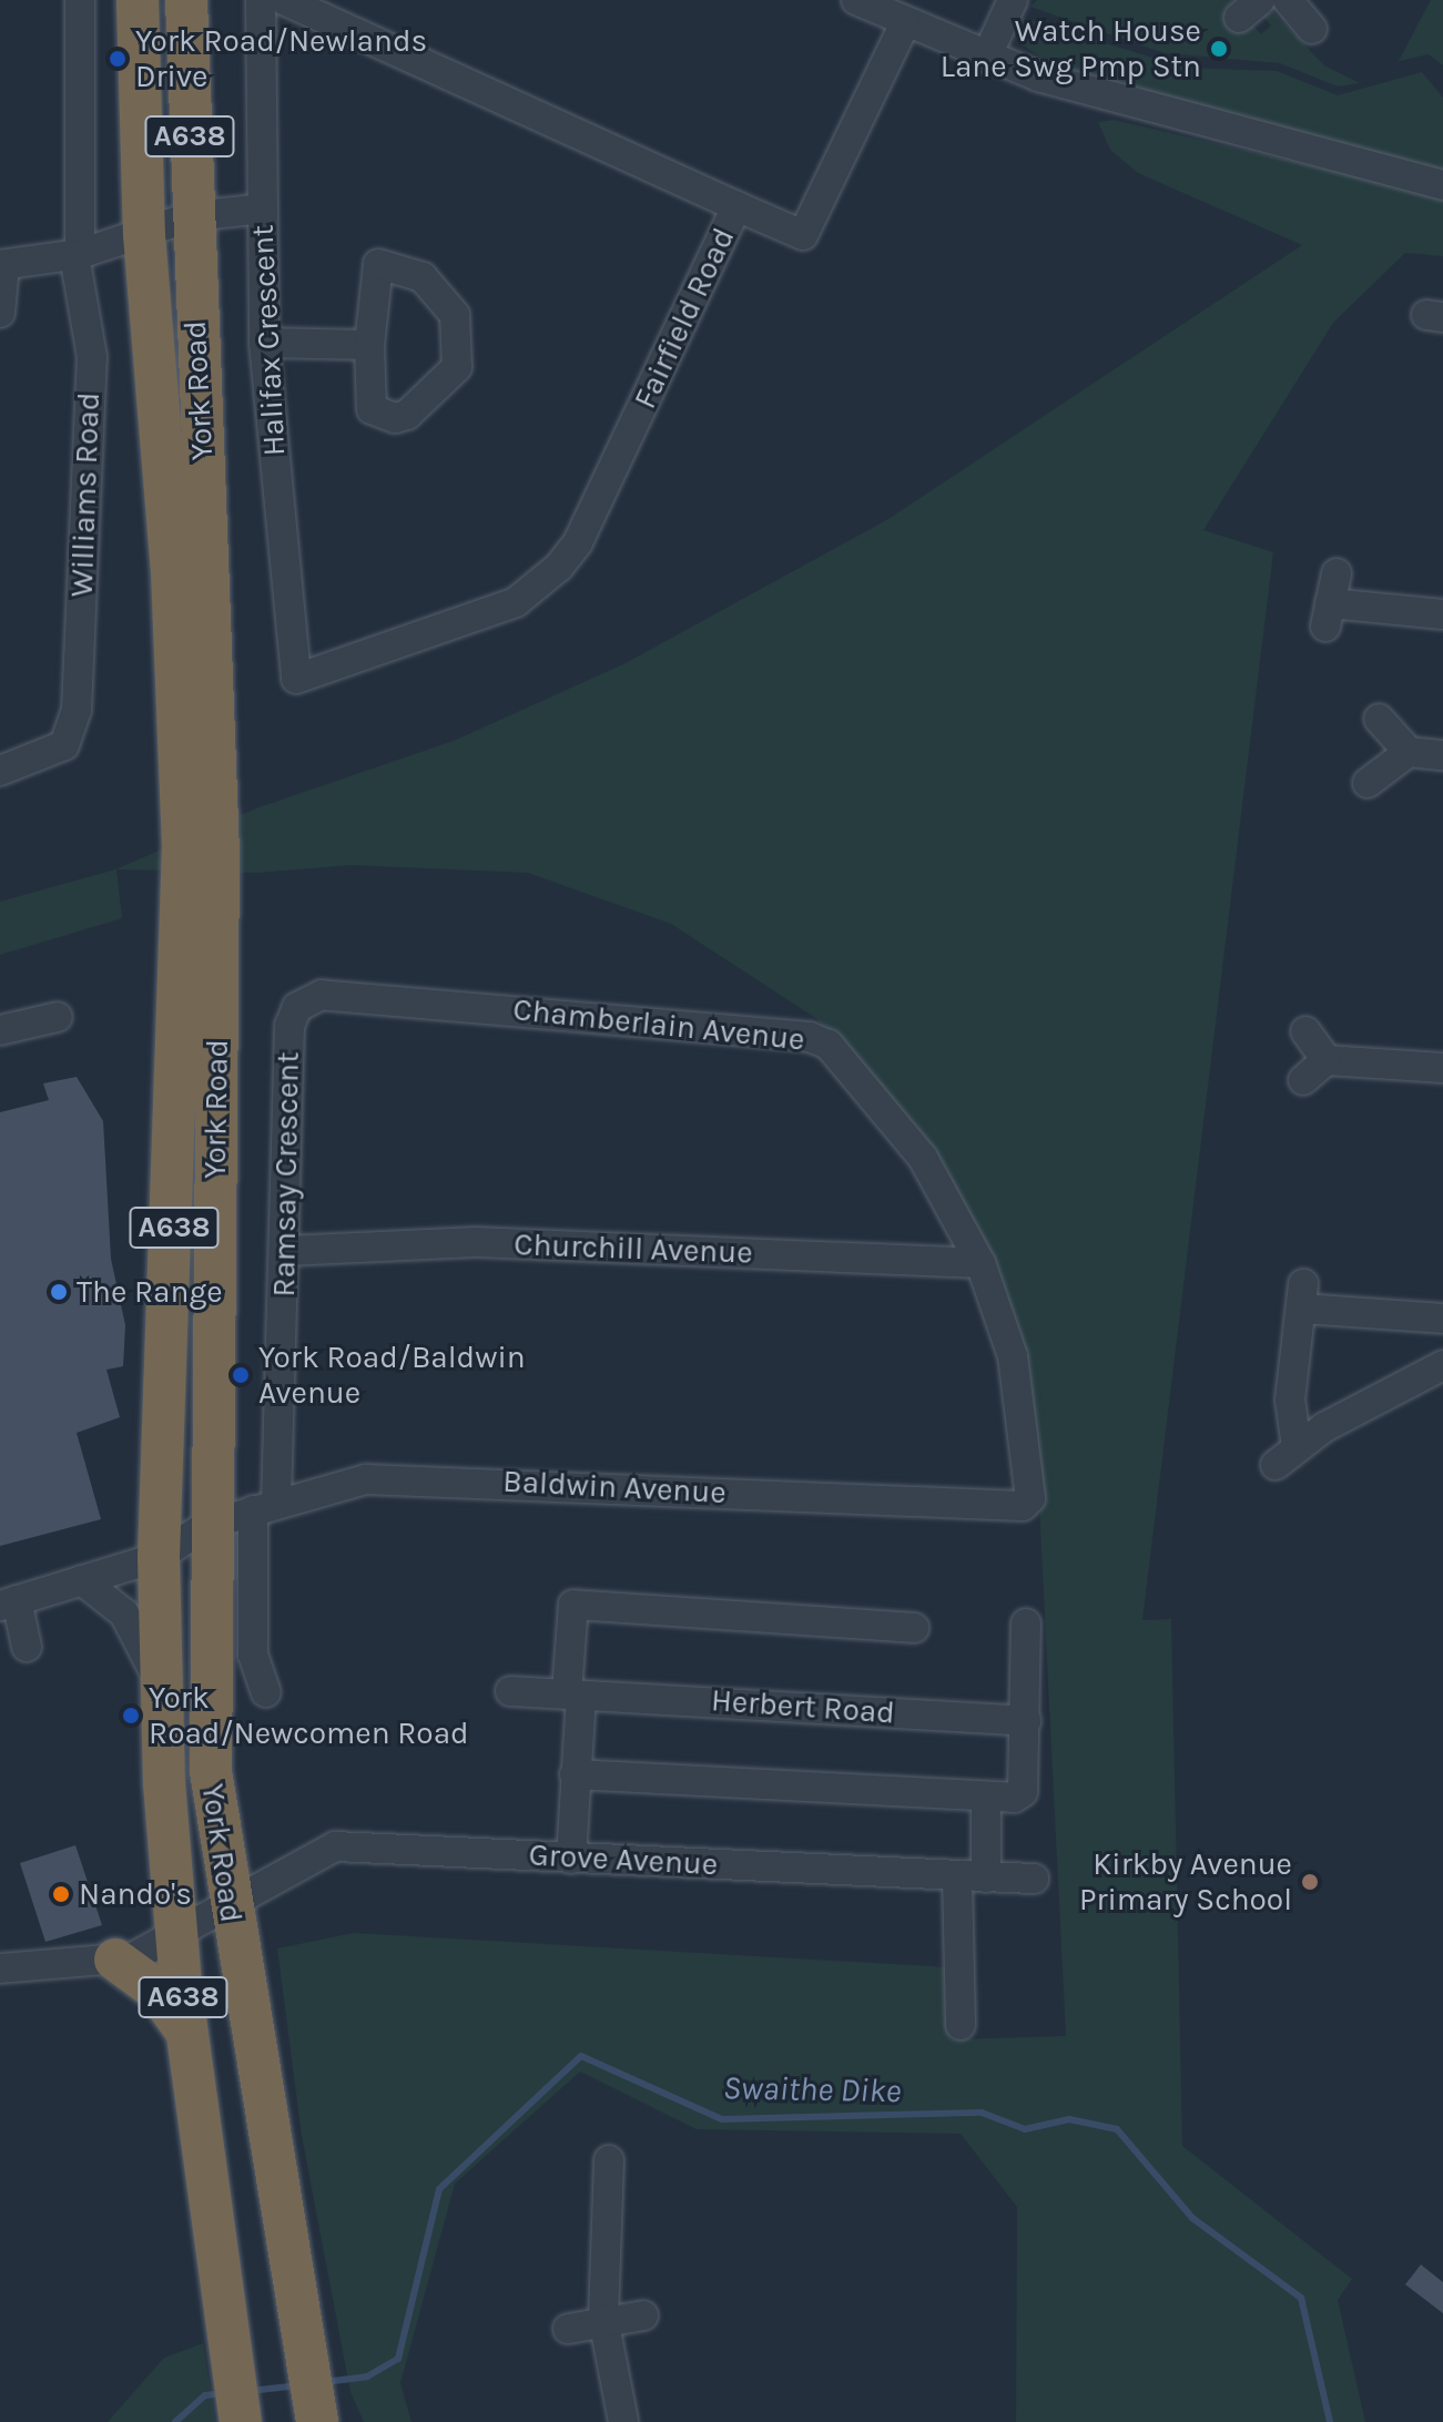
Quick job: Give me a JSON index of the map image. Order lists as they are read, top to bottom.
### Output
{
  "streets": {
    "highway": ["A638", "York Road"],
    "street": [
      "Fairfield Road",
      "Halifax Crescent",
      "Williams Road",
      "Chamberlain Avenue",
      "Ramsay Crescent",
      "Churchill Avenue",
      "Baldwin Avenue",
      "Herbert Road",
      "Grove Avenue"
    ]
  },
  "crossings": [
    ["Fairfield Road", "Halifax Crescent"],
    ["York Road", "Baldwin Avenue"],
    ["York Road", "Grove Avenue"],
    ["Chamberlain Avenue", "Ramsay Crescent"],
    ["Chamberlain Avenue", "Churchill Avenue"],
    ["Chamberlain Avenue", "Baldwin Avenue"],
    ["Ramsay Crescent", "Churchill Avenue"],
    ["Ramsay Crescent", "Baldwin Avenue"]
  ],
  "water": ["Swaithe Dike"],
  "places": [
    "Watch House Lane Swg Pmp Stn",
    "York Road/Newlands Drive",
    "The Range",
    "York Road/Baldwin Avenue",
    "York Road/Newcomen Road",
    "Kirkby Avenue Primary School",
    "Nando's"
  ]
}
